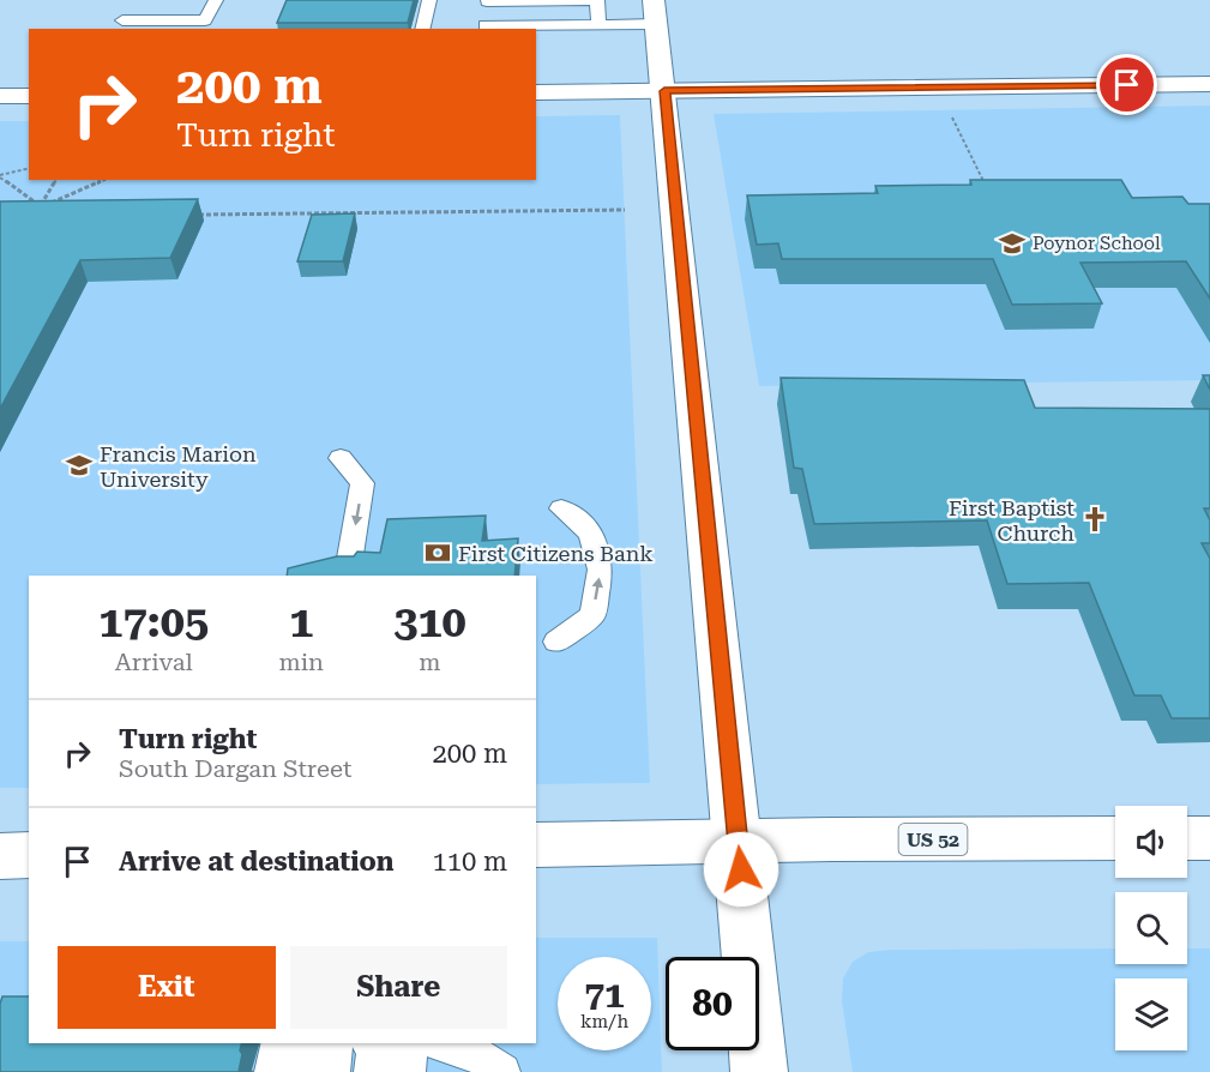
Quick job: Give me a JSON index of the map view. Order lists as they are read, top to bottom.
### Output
{
  "streets": {
    "main road": ["US 52"]
  },
  "places": {
    "school or university": ["Poynor School", "Francis Marion University"],
    "church": ["First Baptist Church"],
    "bank": ["First Citizens Bank"]
  },
  "page": {
    "turn": ["200 m", "Turn right"],
    "eta": [
      "17:05",
      "Arrival",
      "1",
      "min",
      "310",
      "m"
    ],
    "list": [
      {
        "name": "Turn right",
        "note": "South Dargan Street",
        "value": "200 m"
      },
      {
        "name": "Arrive at destination",
        "value": "110 m"
      }
    ],
    "buttons": ["Exit", "Share"],
    "speed": "71 km/h",
    "limit": "80"
  }
}
